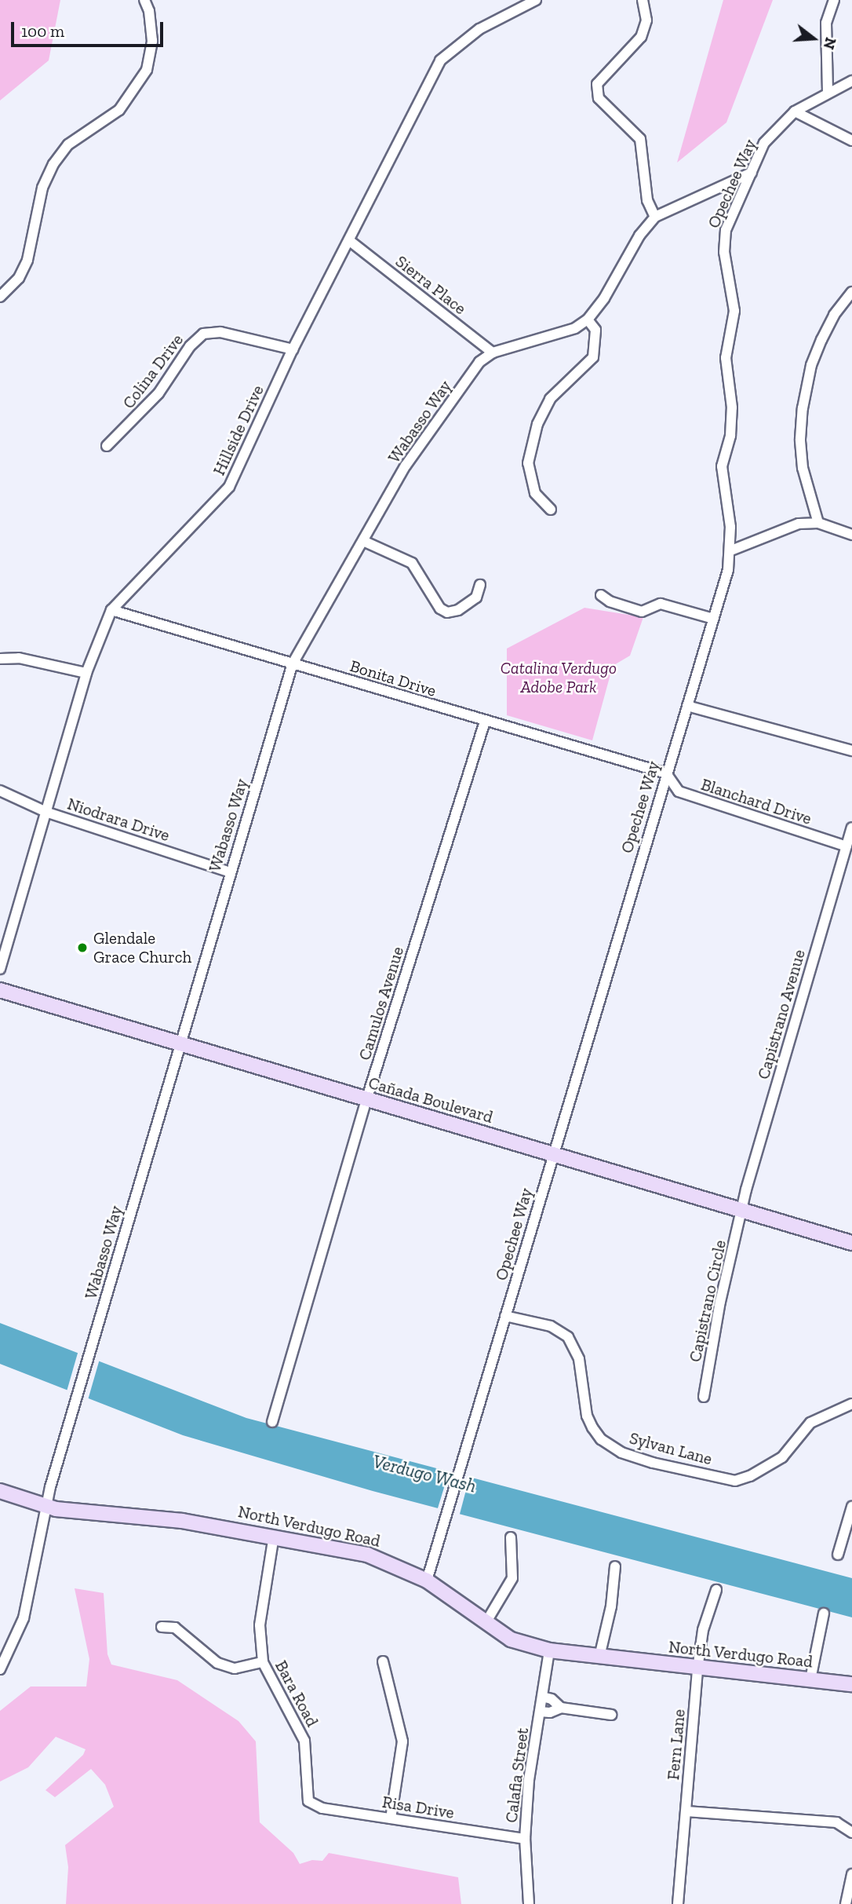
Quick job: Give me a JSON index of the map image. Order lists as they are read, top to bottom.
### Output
{
  "streets": {
    "main road": ["Cañada Boulevard", "North Verdugo Road"],
    "street": [
      "Opechee Way",
      "Sierra Place",
      "Colina Drive",
      "Wabasso Way",
      "Hillside Drive",
      "Bonita Drive",
      "Blanchard Drive",
      "Niodrara Drive",
      "Camulos Avenue",
      "Capistrano Avenue",
      "Capistrano Circle",
      "Sylvan Lane",
      "Bara Road",
      "Fern Lane",
      "Calafia Street",
      "Risa Drive"
    ]
  },
  "crossings": [
    ["Opechee Way", "Bonita Drive"],
    ["Opechee Way", "Blanchard Drive"],
    ["Opechee Way", "Cañada Boulevard"],
    ["Opechee Way", "Sylvan Lane"],
    ["Opechee Way", "North Verdugo Road"],
    ["Sierra Place", "Wabasso Way"],
    ["Sierra Place", "Hillside Drive"],
    ["Colina Drive", "Hillside Drive"],
    ["Wabasso Way", "Bonita Drive"],
    ["Wabasso Way", "Niodrara Drive"],
    ["Wabasso Way", "Cañada Boulevard"],
    ["Wabasso Way", "North Verdugo Road"],
    ["Hillside Drive", "Bonita Drive"],
    ["Hillside Drive", "Niodrara Drive"],
    ["Bonita Drive", "Blanchard Drive"],
    ["Bonita Drive", "Camulos Avenue"],
    ["Blanchard Drive", "Capistrano Avenue"],
    ["Camulos Avenue", "Cañada Boulevard"],
    ["Capistrano Avenue", "Cañada Boulevard"],
    ["Capistrano Avenue", "Capistrano Circle"],
    ["Cañada Boulevard", "Capistrano Circle"],
    ["North Verdugo Road", "Bara Road"],
    ["North Verdugo Road", "Fern Lane"],
    ["North Verdugo Road", "Calafia Street"],
    ["Bara Road", "Risa Drive"],
    ["Calafia Street", "Risa Drive"]
  ],
  "water": ["Verdugo Wash"],
  "parks": ["Catalina Verdugo Adobe Park"],
  "places": ["Glendale Grace Church"],
  "scale_bar": "100 m",
  "north": "right"
}
